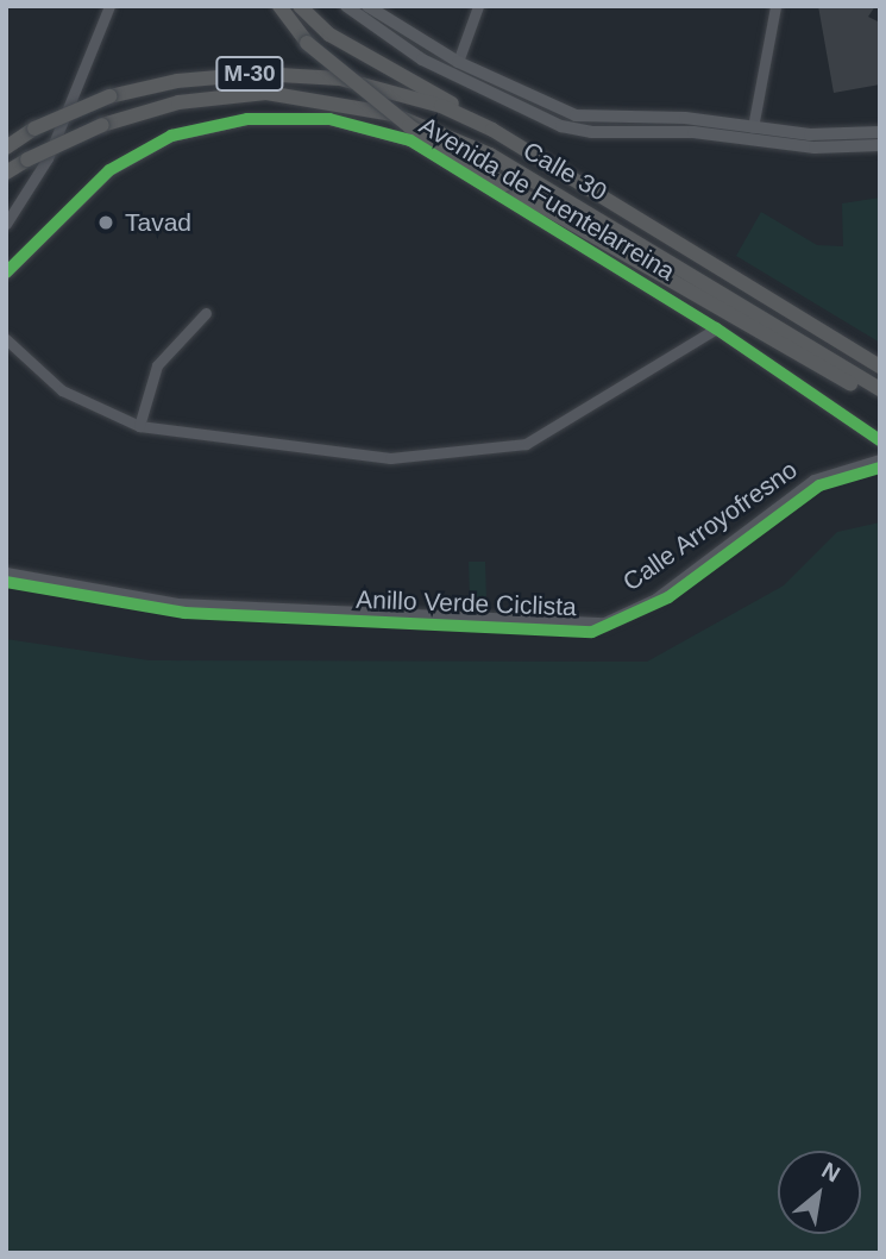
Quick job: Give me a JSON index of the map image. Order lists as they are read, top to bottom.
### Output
{
  "streets": {
    "highway": ["M-30", "Calle 30"],
    "street": ["Avenida de Fuentelarreina", "Calle Arroyofresno"],
    "cycle path": ["Anillo Verde Ciclista"]
  },
  "places": ["Tavad"],
  "north": "top right"
}
